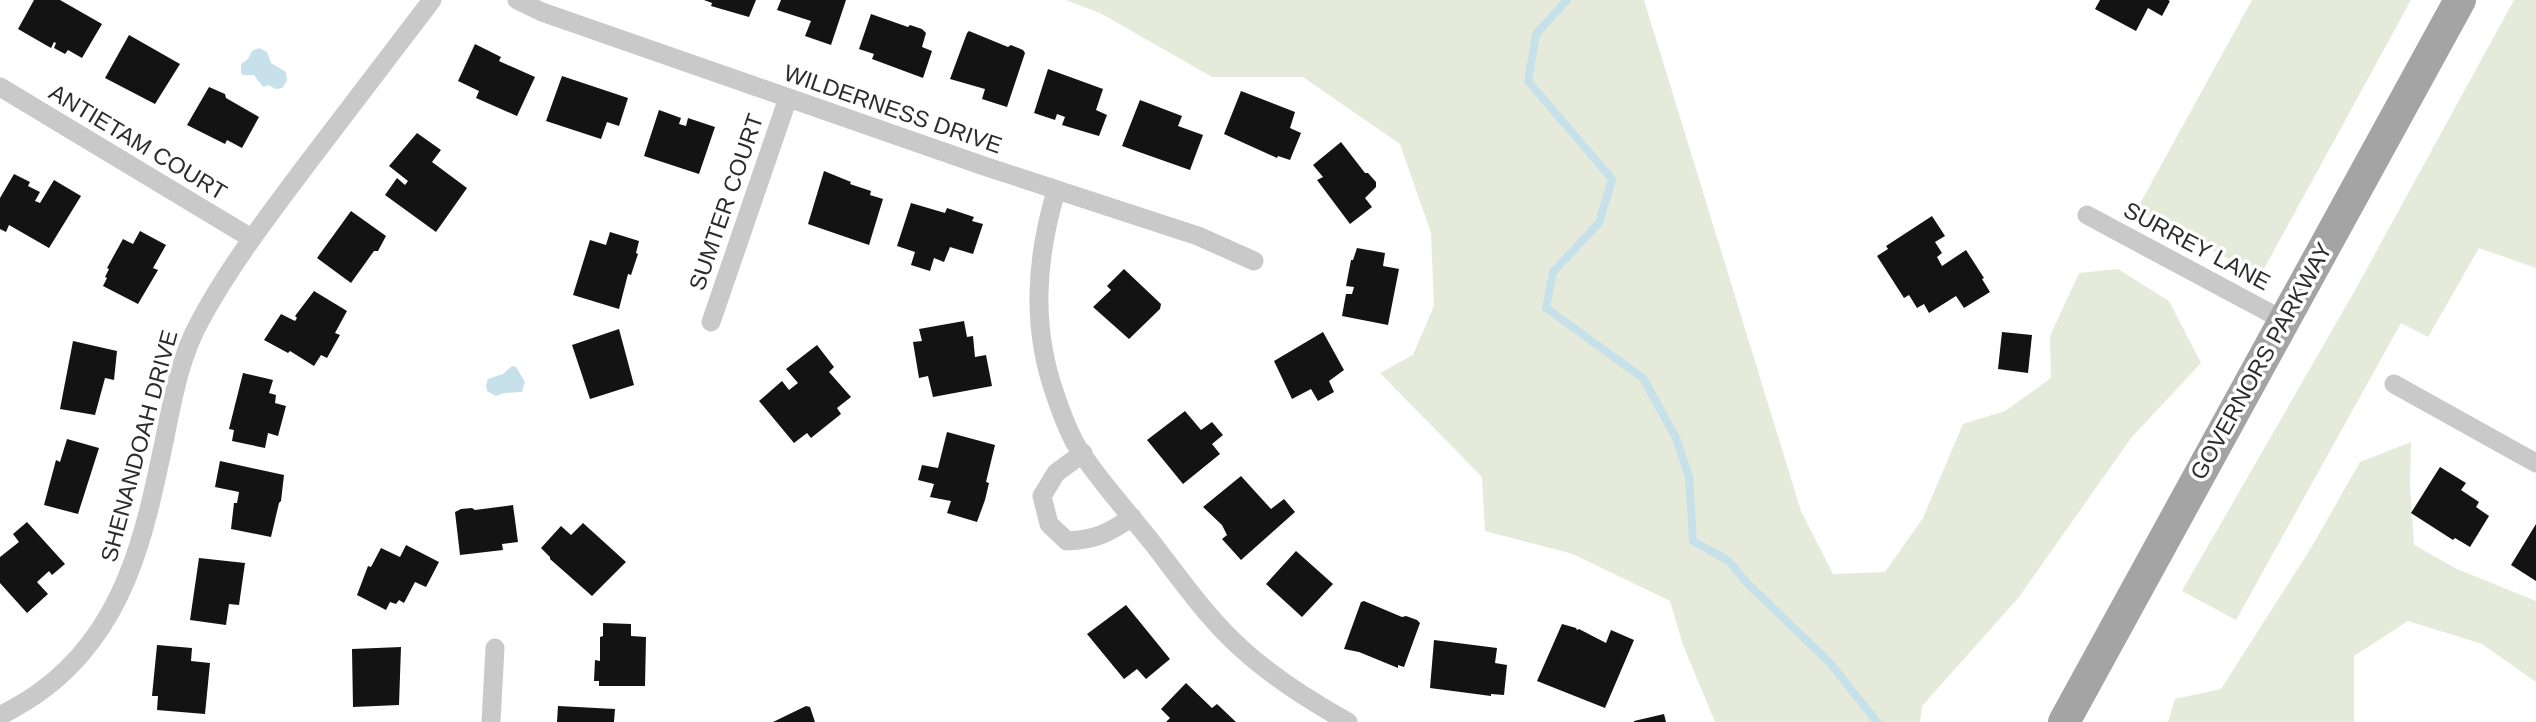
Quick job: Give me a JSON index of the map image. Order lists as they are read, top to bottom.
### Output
{
  "streets": {
    "main road": ["GOVERNORS PARKWAY"],
    "street": [
      "WILDERNESS DRIVE",
      "ANTIETAM COURT",
      "SUMTER COURT",
      "SURREY LANE",
      "SHENANDOAH DRIVE"
    ]
  },
  "crossings": [
    ["WILDERNESS DRIVE", "SUMTER COURT"],
    ["ANTIETAM COURT", "SHENANDOAH DRIVE"],
    ["SURREY LANE", "GOVERNORS PARKWAY"]
  ]
}
